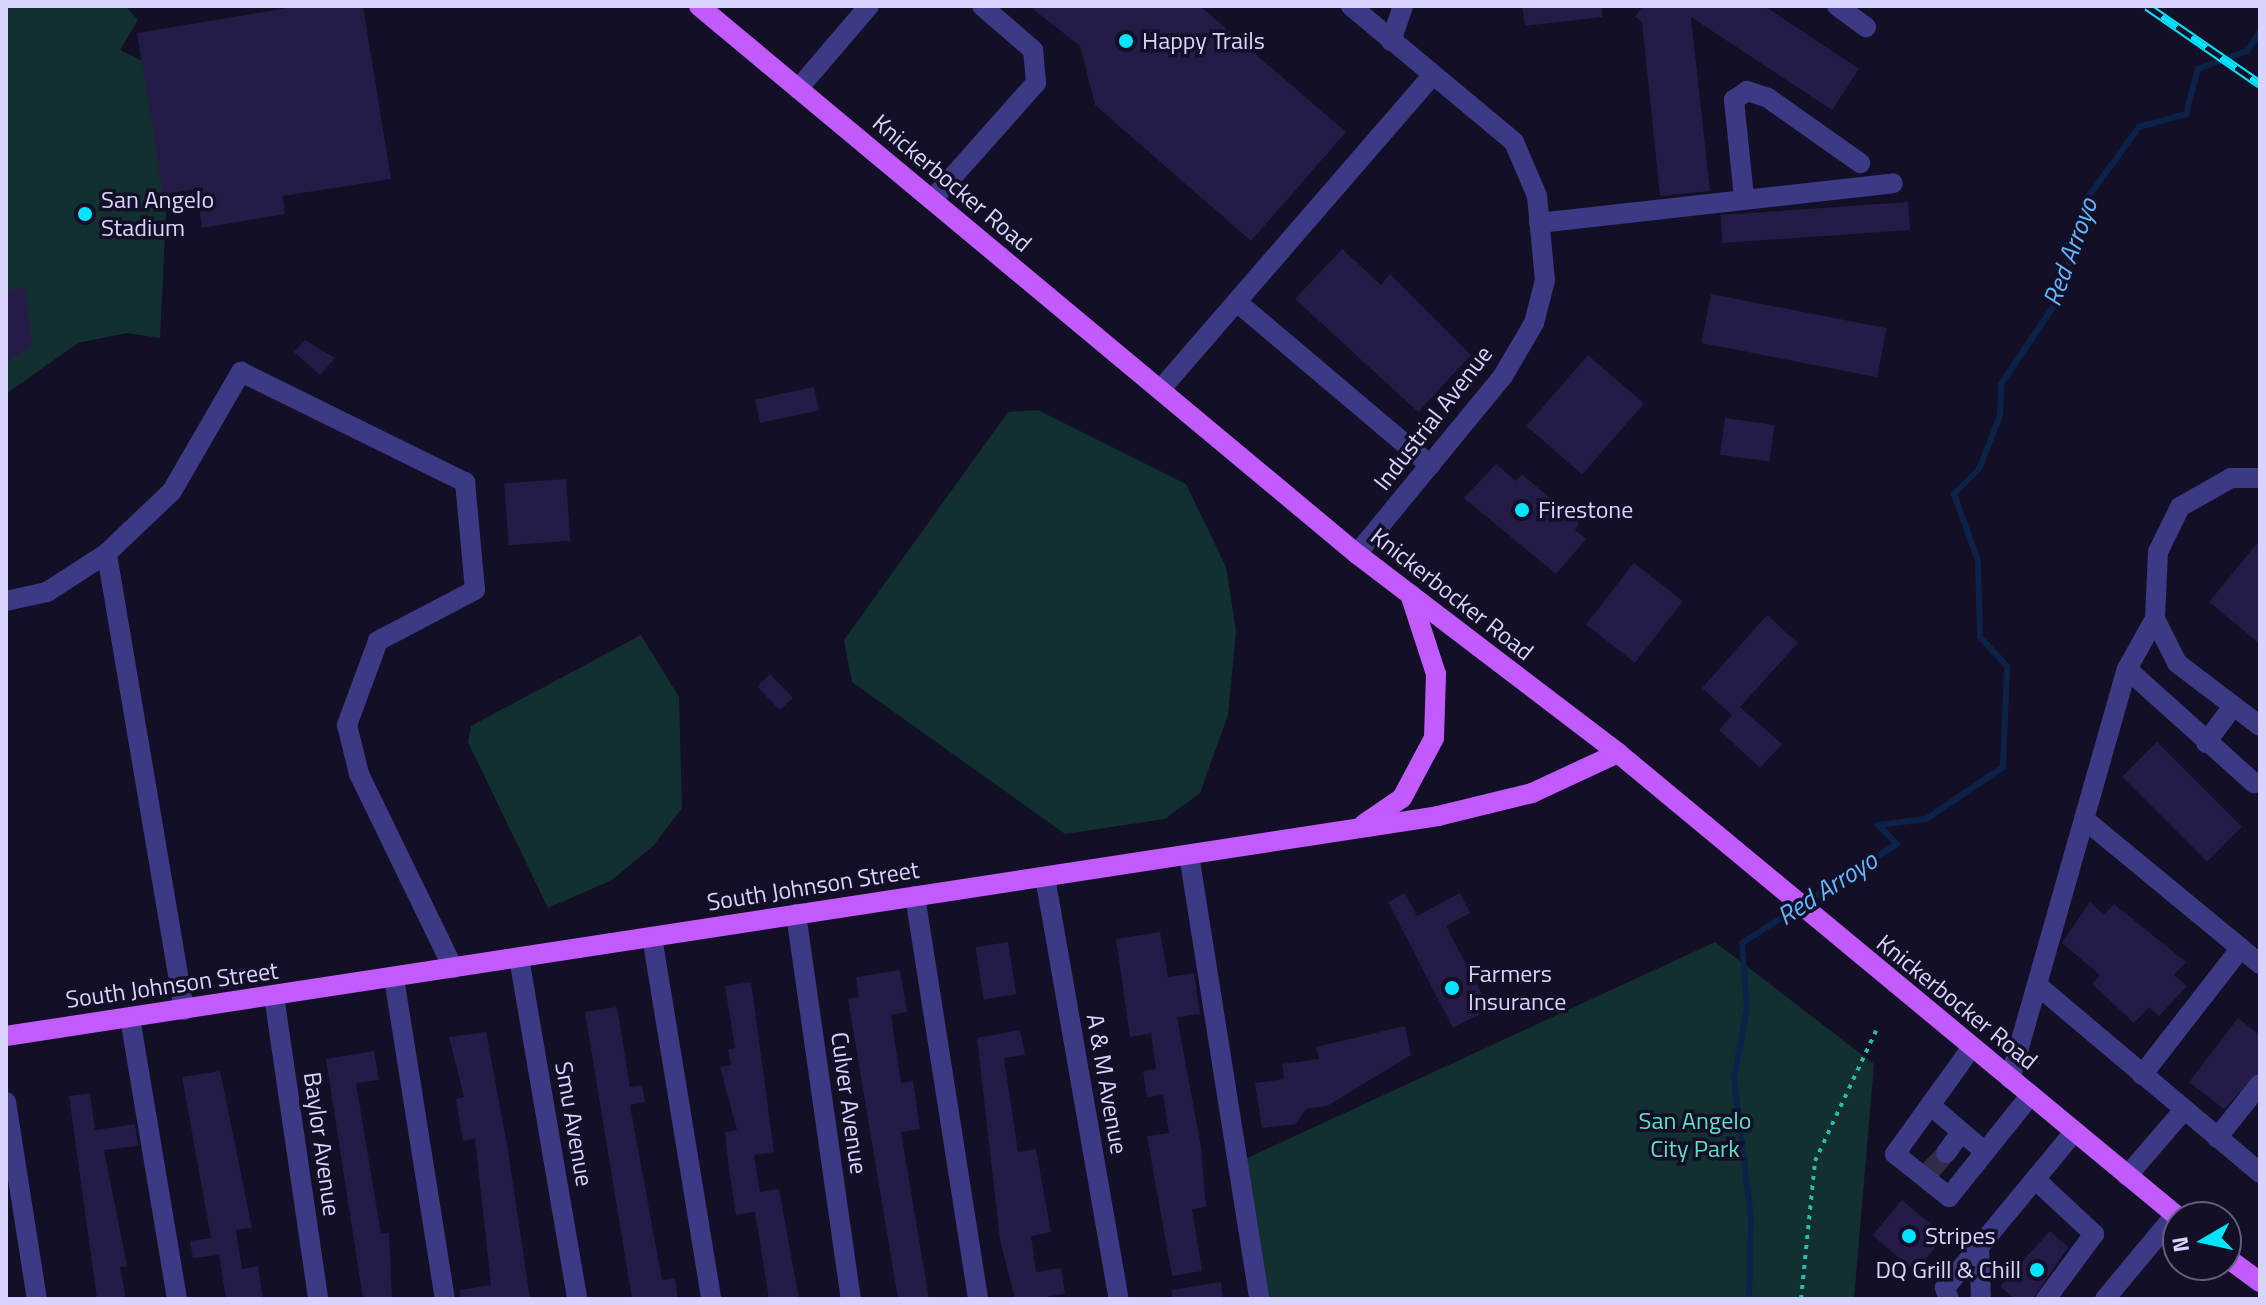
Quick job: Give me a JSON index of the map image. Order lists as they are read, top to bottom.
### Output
{
  "streets": {
    "main road": ["Knickerbocker Road", "South Johnson Street"],
    "street": [
      "Industrial Avenue",
      "A & M Avenue",
      "Culver Avenue",
      "Smu Avenue",
      "Baylor Avenue"
    ]
  },
  "crossings": [
    ["Knickerbocker Road", "Industrial Avenue"],
    ["Knickerbocker Road", "South Johnson Street"],
    ["South Johnson Street", "A & M Avenue"],
    ["South Johnson Street", "Culver Avenue"],
    ["South Johnson Street", "Smu Avenue"],
    ["South Johnson Street", "Baylor Avenue"]
  ],
  "water": ["Red Arroyo"],
  "parks": ["San Angelo City Park"],
  "places": [
    "Happy Trails",
    "San Angelo Stadium",
    "Firestone",
    "Farmers Insurance",
    "Stripes",
    "DQ Grill & Chill"
  ],
  "north": "left"
}
